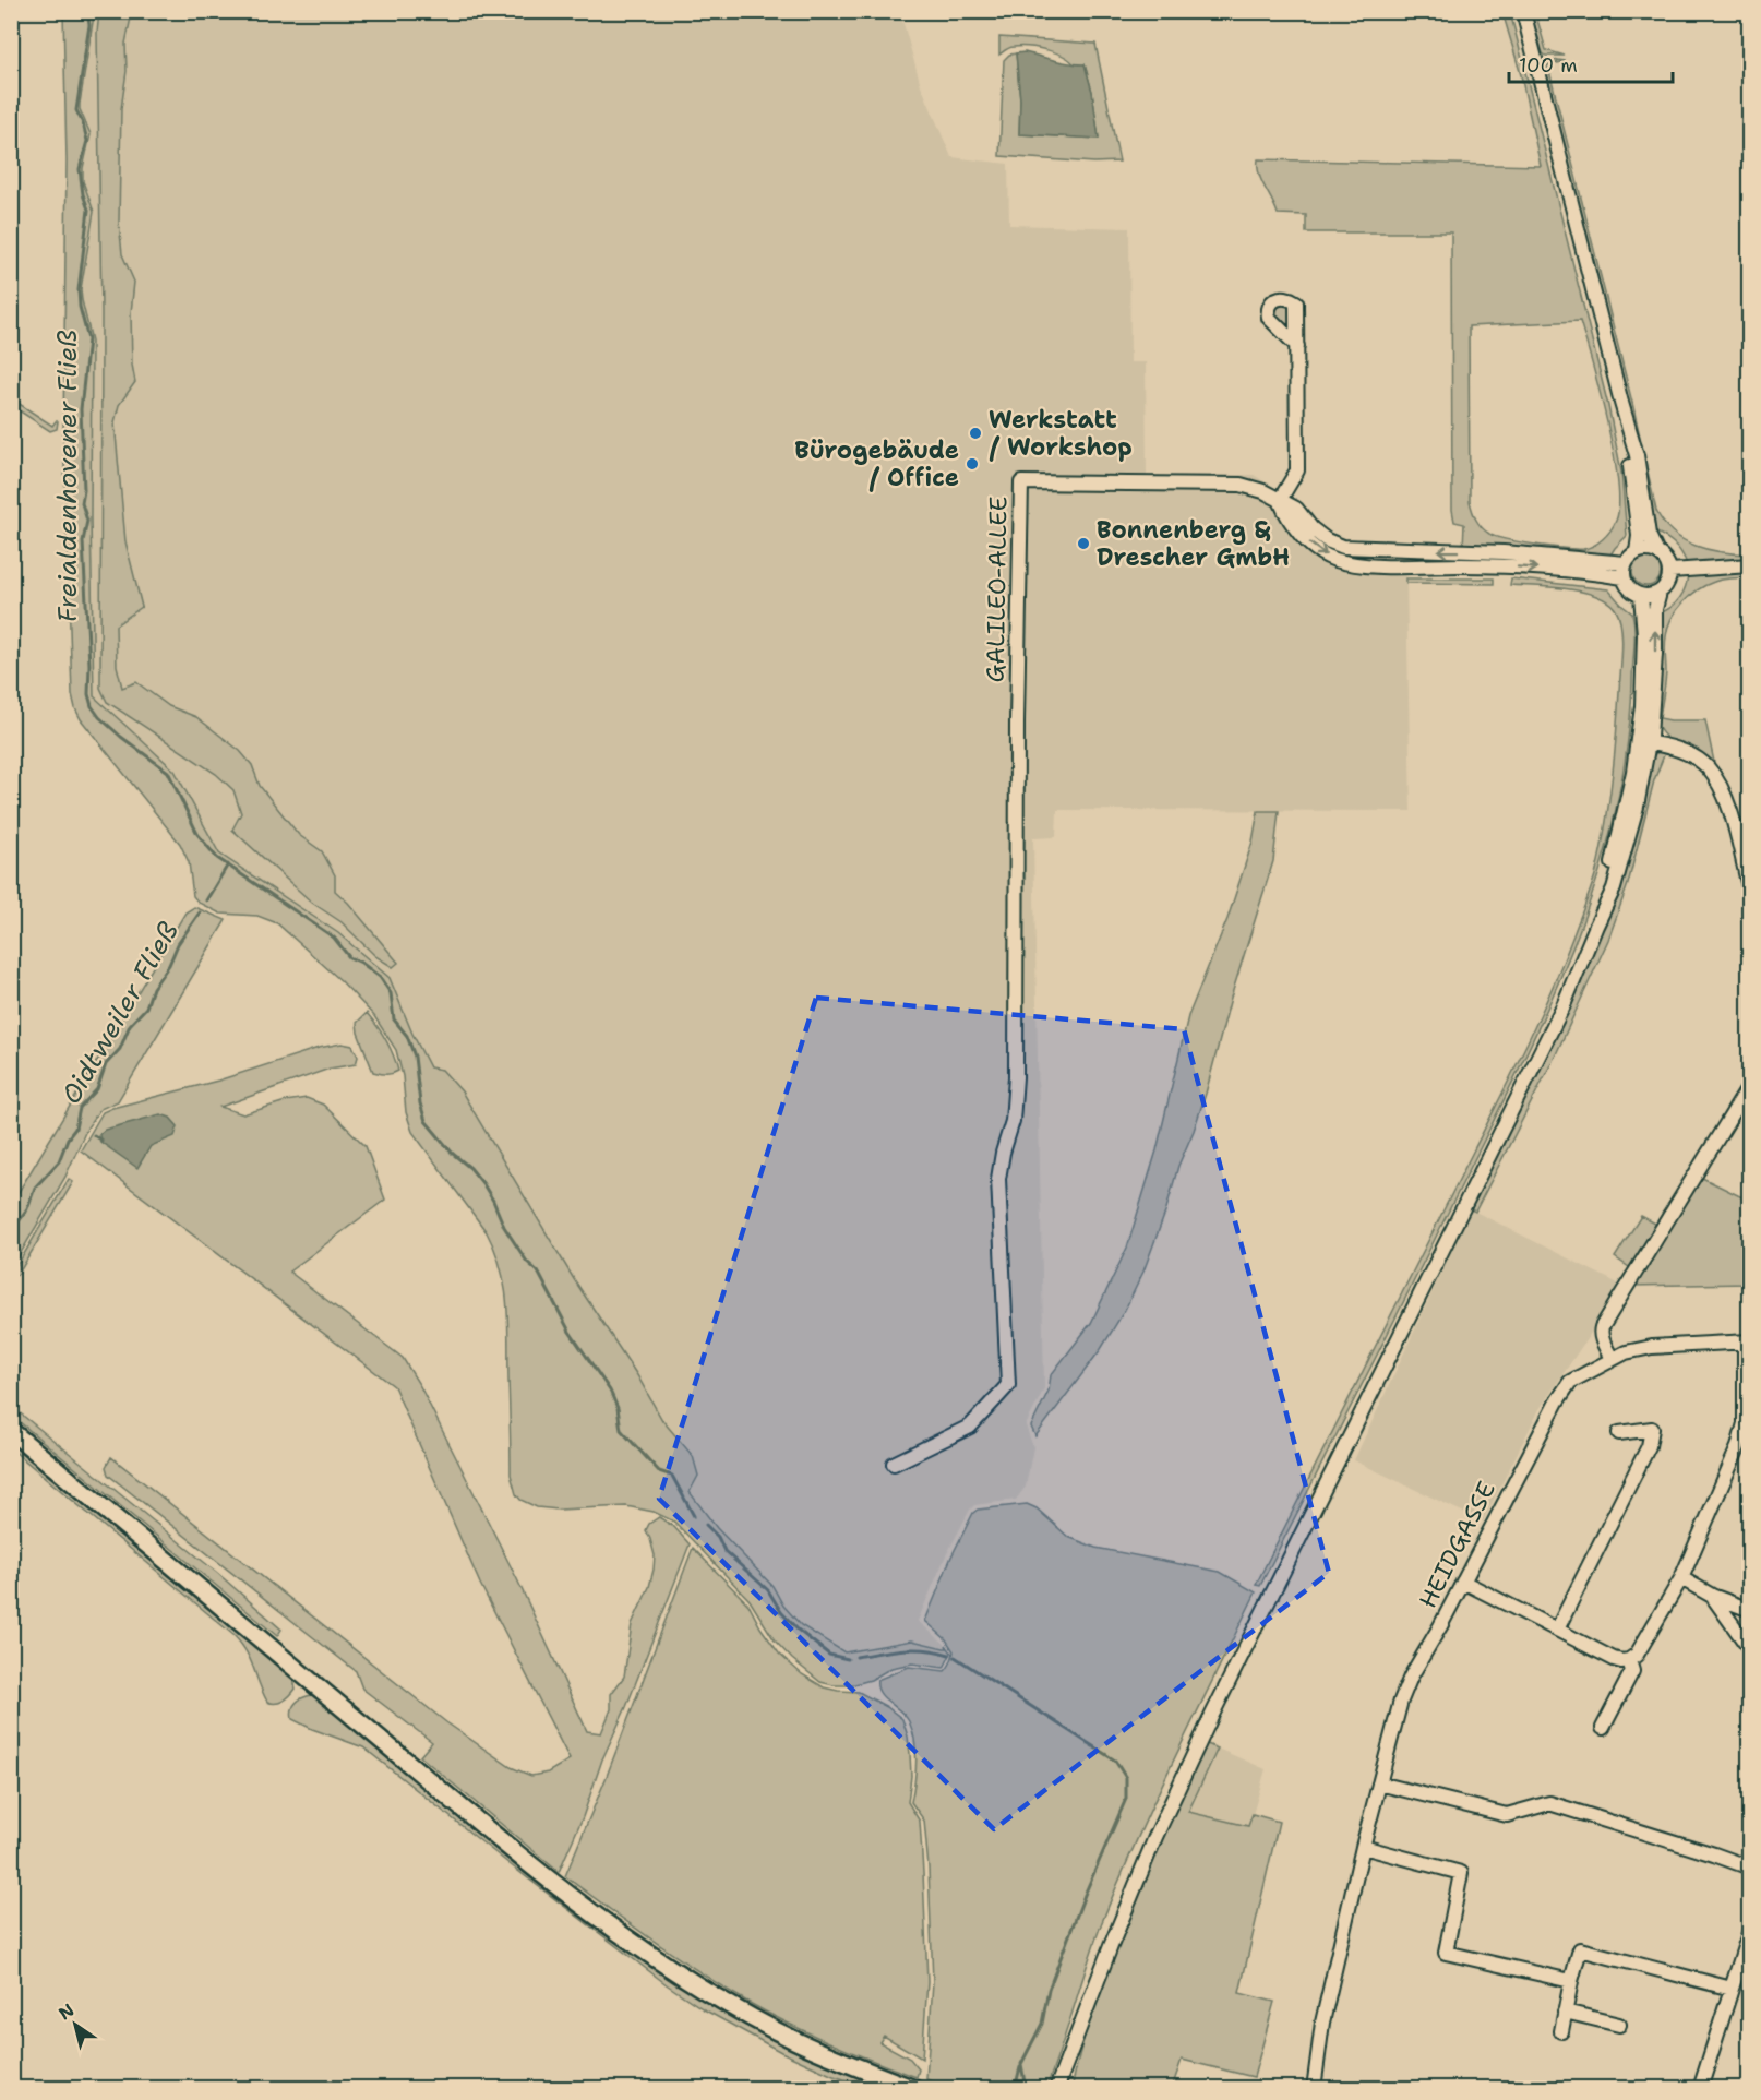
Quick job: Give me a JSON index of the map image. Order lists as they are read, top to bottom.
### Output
{
  "streets": {
    "street": ["GALILEO-ALLEE", "HEIDGASSE"]
  },
  "water": ["Freialdenhovener Fließ", "Oidtweiler Fließ"],
  "places": ["Werkstatt / Workshop", "Bürogebäude / Office", "Bonnenberg & Drescher GmbH"],
  "scale_bar": "100 m",
  "north": "top left"
}
